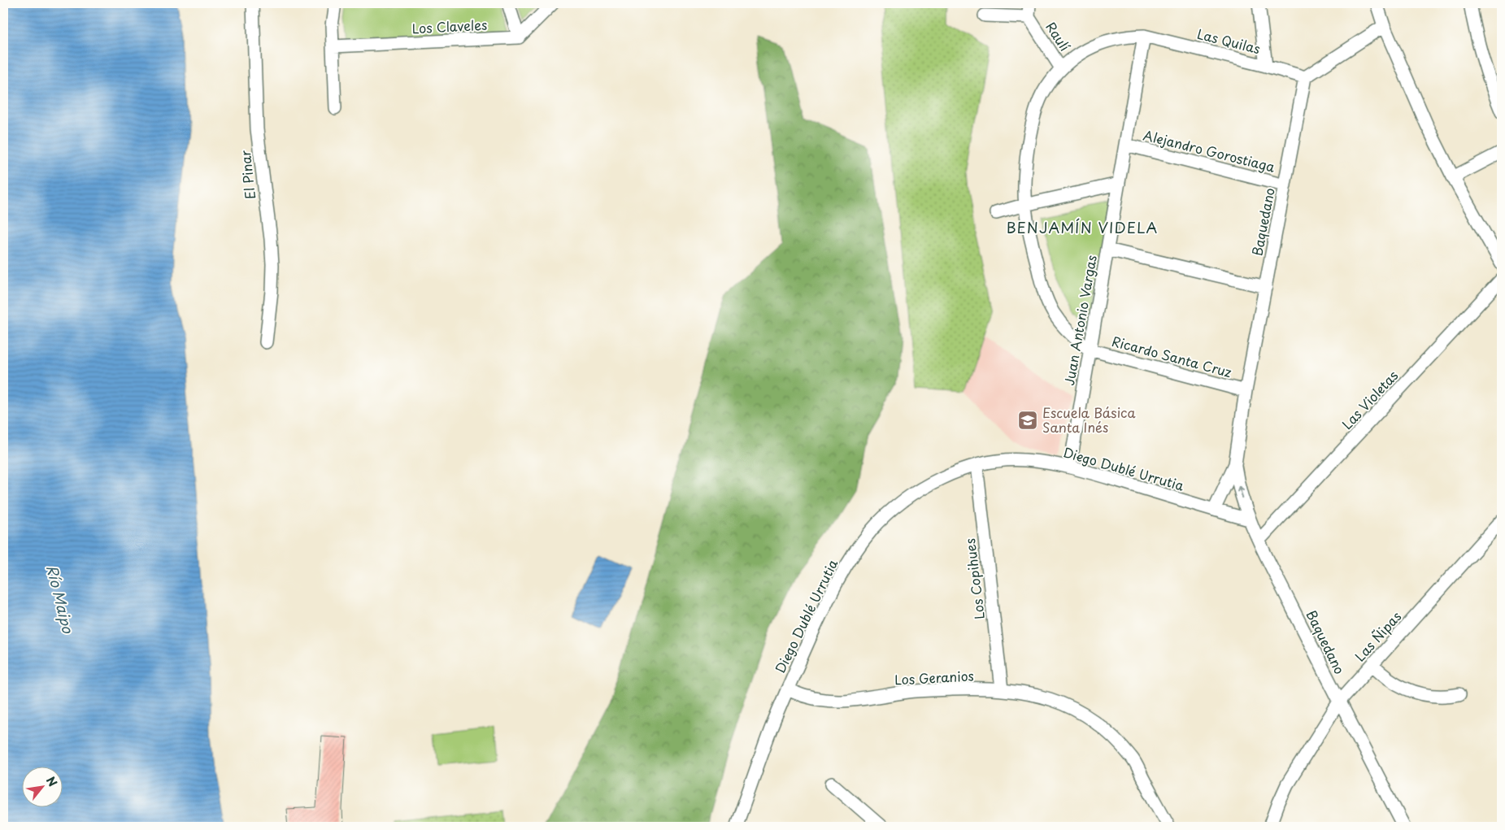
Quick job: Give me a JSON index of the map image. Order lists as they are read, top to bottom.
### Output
{
  "streets": {
    "street": [
      "Los Claveles",
      "Raulí",
      "Las Quilas",
      "Alejandro Gorostiaga",
      "El Pinar",
      "Baquedano",
      "Juan Antonio Vargas",
      "Ricardo Santa Cruz",
      "Las Violetas",
      "Diego Dublé Urrutia",
      "Los Copihues",
      "Las Ñipas",
      "Los Geranios"
    ]
  },
  "crossings": [
    ["Raulí", "Las Quilas"],
    ["Las Quilas", "Baquedano"],
    ["Las Quilas", "Juan Antonio Vargas"],
    ["Las Quilas", "Ricardo Santa Cruz"],
    ["Alejandro Gorostiaga", "Baquedano"],
    ["Alejandro Gorostiaga", "Juan Antonio Vargas"],
    ["Baquedano", "Ricardo Santa Cruz"],
    ["Baquedano", "Las Violetas"],
    ["Baquedano", "Diego Dublé Urrutia"],
    ["Baquedano", "Las Ñipas"],
    ["Juan Antonio Vargas", "Ricardo Santa Cruz"],
    ["Juan Antonio Vargas", "Diego Dublé Urrutia"],
    ["Diego Dublé Urrutia", "Los Copihues"],
    ["Diego Dublé Urrutia", "Los Geranios"],
    ["Los Copihues", "Los Geranios"]
  ],
  "districts": ["BENJAMÍN VIDELA"],
  "water": ["Río Maipo"],
  "places": {
    "school or university": ["Escuela Básica Santa Inés"]
  },
  "north": "top right"
}
